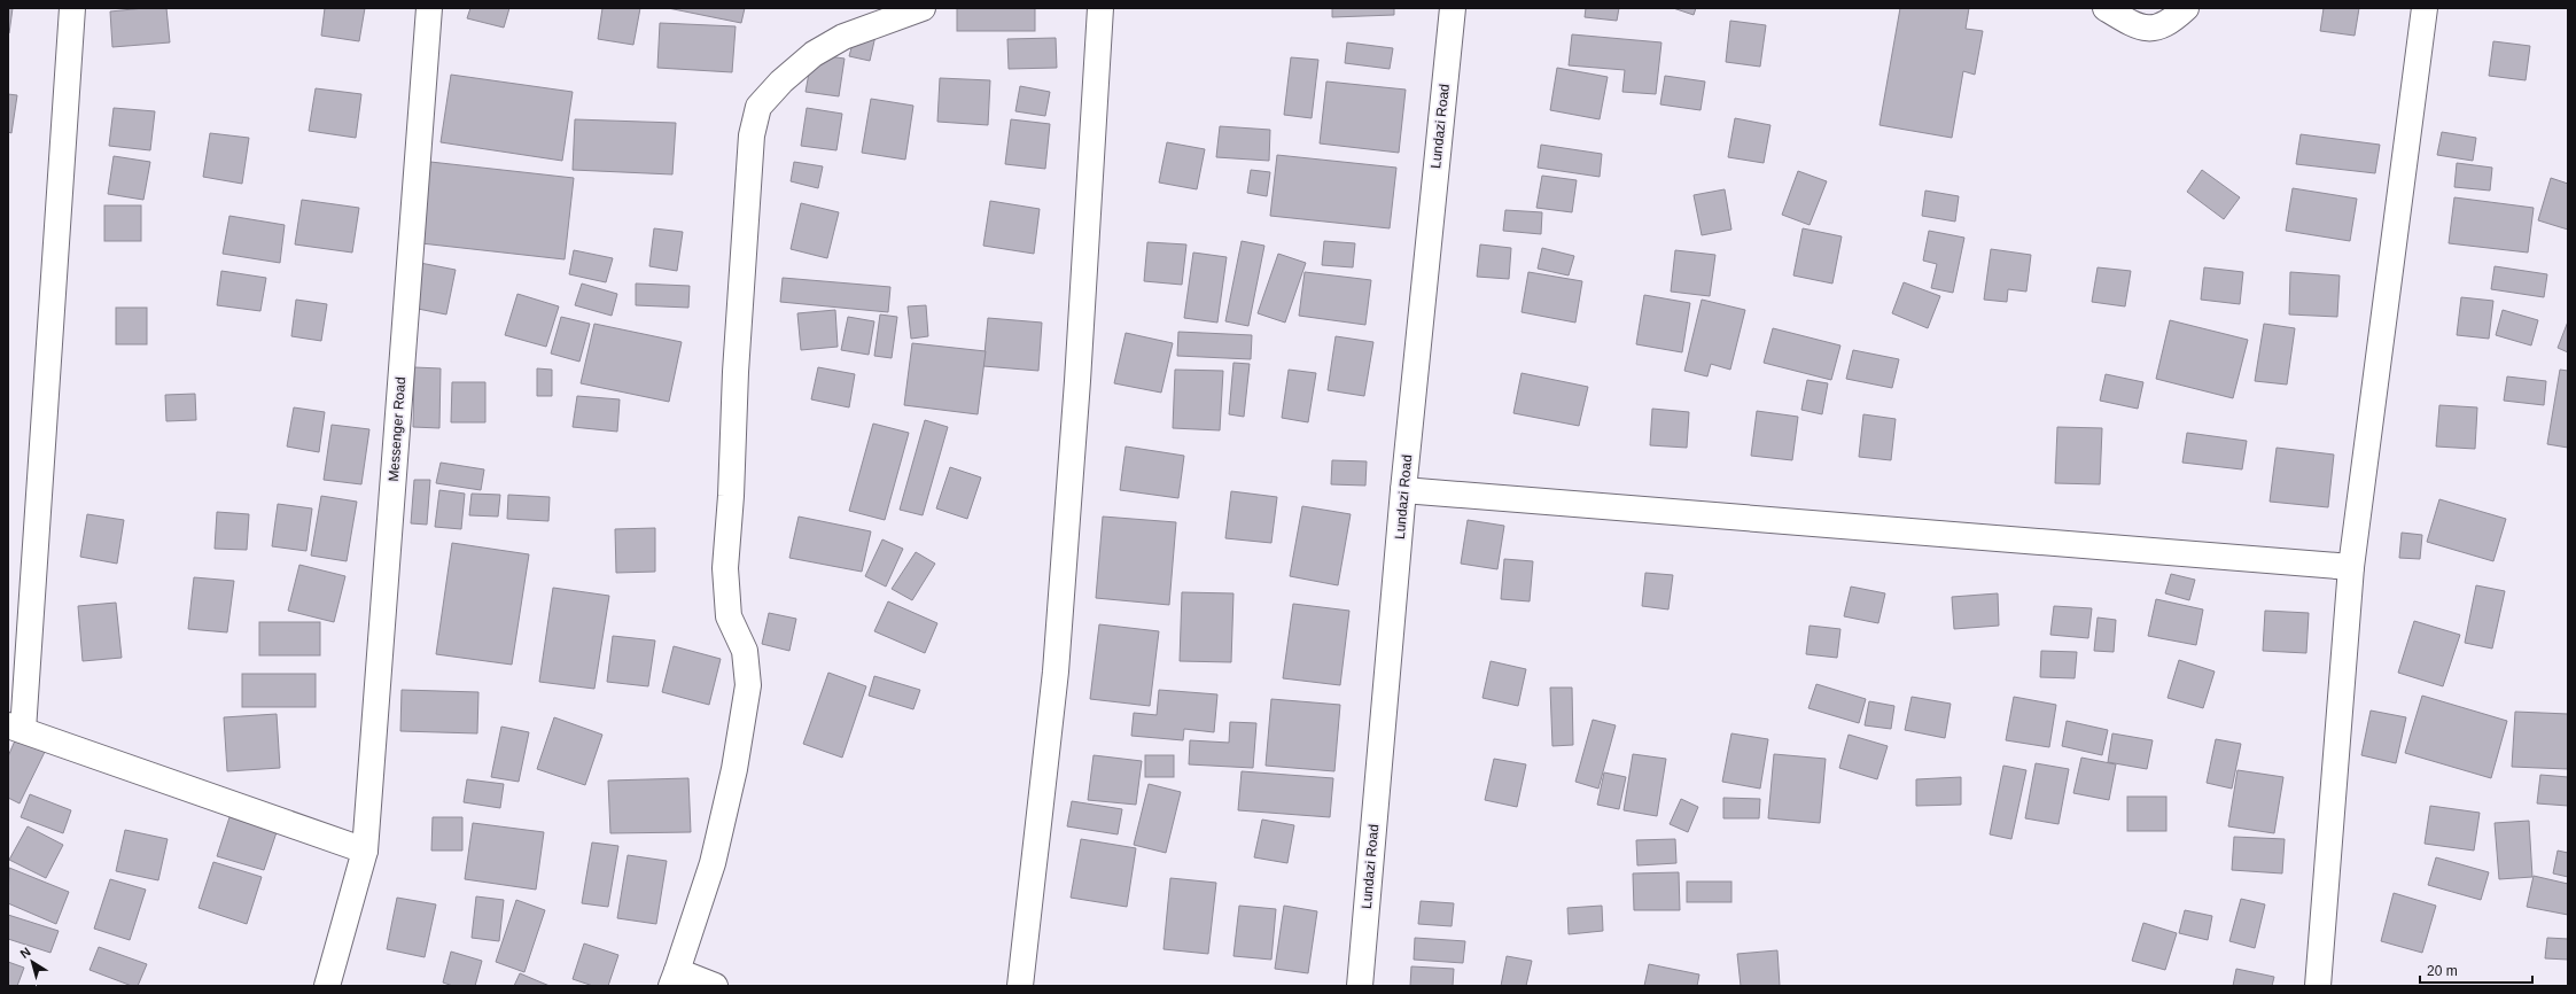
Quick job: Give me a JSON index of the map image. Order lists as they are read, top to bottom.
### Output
{
  "streets": {
    "street": ["Lundazi Road", "Messenger Road"]
  },
  "scale_bar": "20 m",
  "north": "top left"
}
